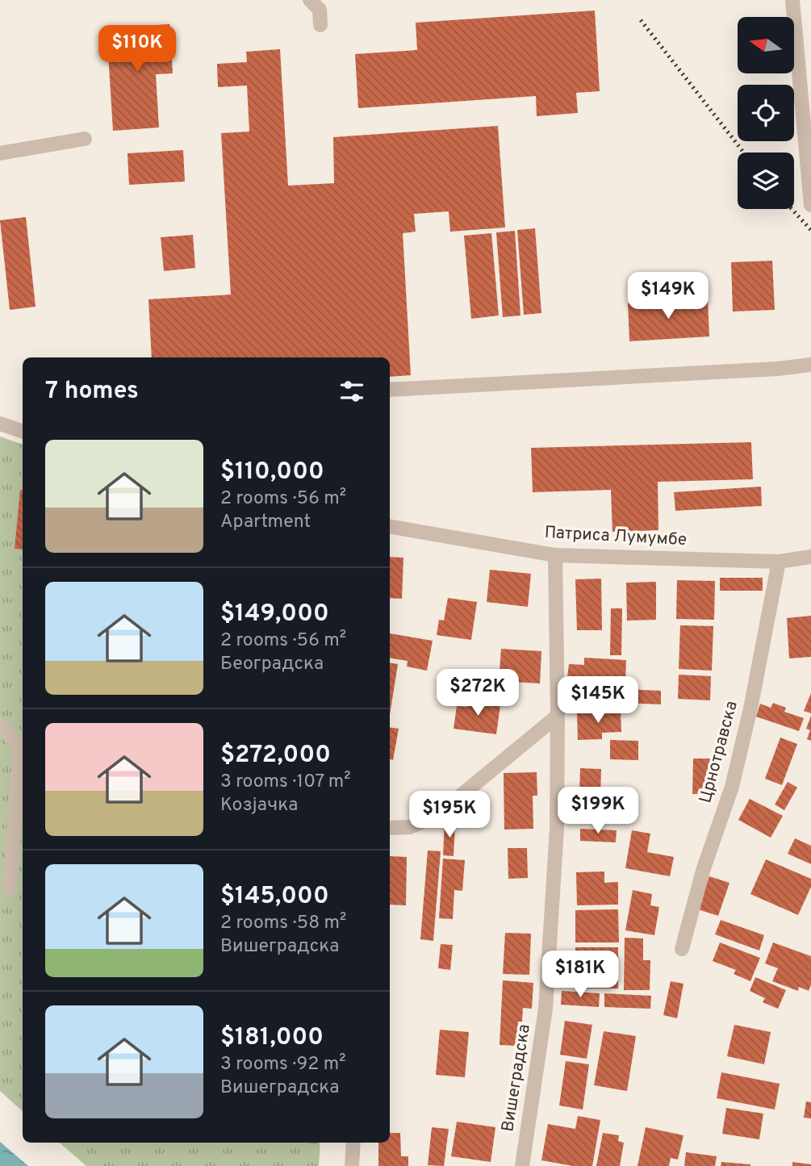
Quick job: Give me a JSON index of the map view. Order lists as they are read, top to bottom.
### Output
{
  "streets": {
    "street": ["Патриса Лумумбе", "Црнотравска", "Вишеградска"]
  },
  "crossings": [
    ["Патриса Лумумбе", "Црнотравска"],
    ["Патриса Лумумбе", "Вишеградска"]
  ],
  "north": "left",
  "page": {
    "price": [
      "$110K",
      "$149K",
      "$272K",
      "$145K",
      "$199K",
      "$195K",
      "$181K"
    ],
    "heading": "7 homes",
    "list": [
      {
        "name": "$110,000",
        "note": "2 rooms · 56 m² · Apartment"
      },
      {
        "name": "$149,000",
        "note": "2 rooms · 56 m² · Београдска"
      },
      {
        "name": "$272,000",
        "note": "3 rooms · 107 m² · Козјачка"
      },
      {
        "name": "$145,000",
        "note": "2 rooms · 58 m² · Вишеградска"
      },
      {
        "name": "$181,000",
        "note": "3 rooms · 92 m² · Вишеградска"
      }
    ]
  }
}
